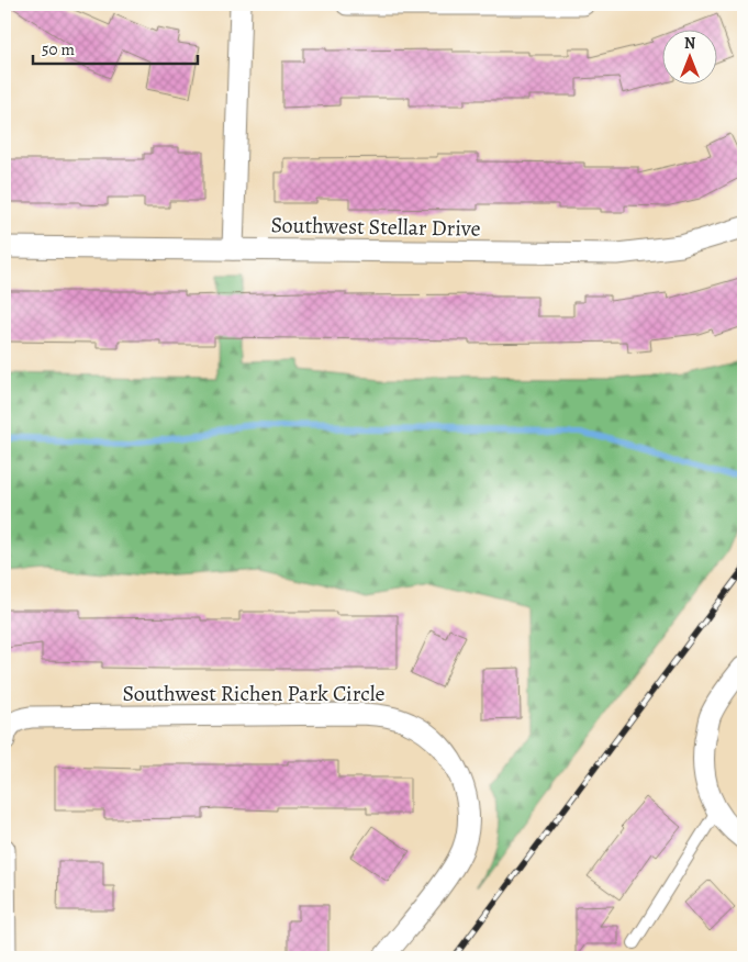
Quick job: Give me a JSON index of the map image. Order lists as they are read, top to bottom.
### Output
{
  "streets": {
    "street": ["Southwest Stellar Drive", "Southwest Richen Park Circle"]
  },
  "scale_bar": "50 m",
  "north": "top"
}
